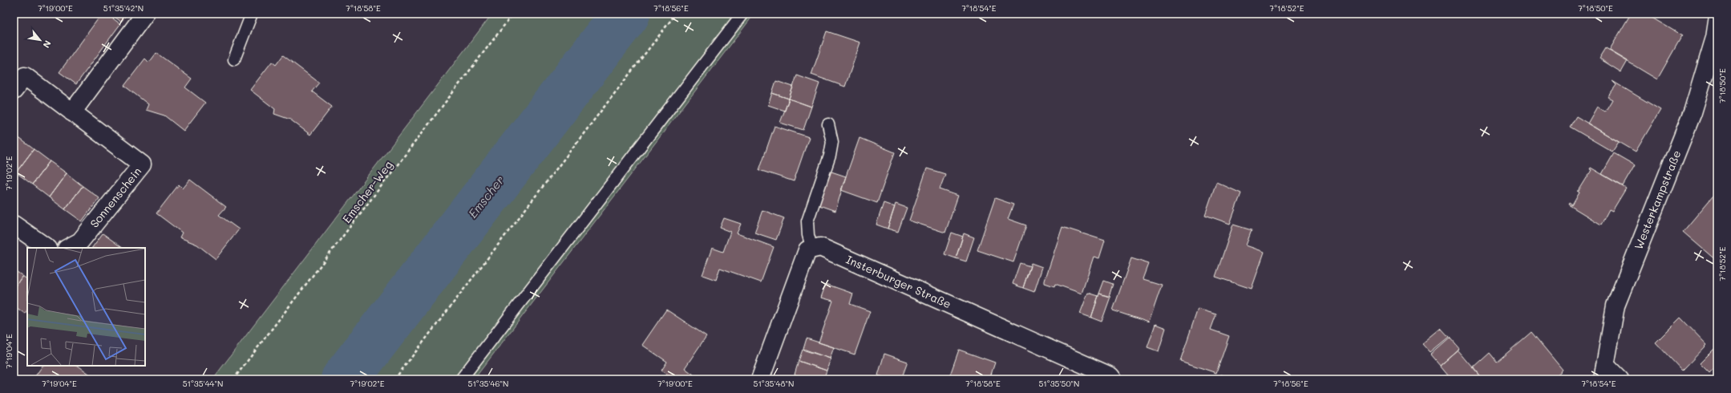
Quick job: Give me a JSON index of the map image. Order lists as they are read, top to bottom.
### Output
{
  "streets": {
    "street": ["Sonnenschein", "Westerkampstraße", "Insterburger Straße"],
    "path": ["Emscher-Weg"]
  },
  "water": ["Emscher"],
  "north": "bottom right",
  "coordinates": [
    "7°19'00\"E",
    "51°35'42\"N",
    "7°18'58\"E",
    "7°18'56\"E",
    "7°18'54\"E",
    "7°18'52\"E",
    "7°18'50\"E",
    "7°19'02\"E",
    "7°19'04\"E",
    "51°35'44\"N",
    "51°35'46\"N",
    "51°35'48\"N",
    "51°35'50\"N"
  ]
}
